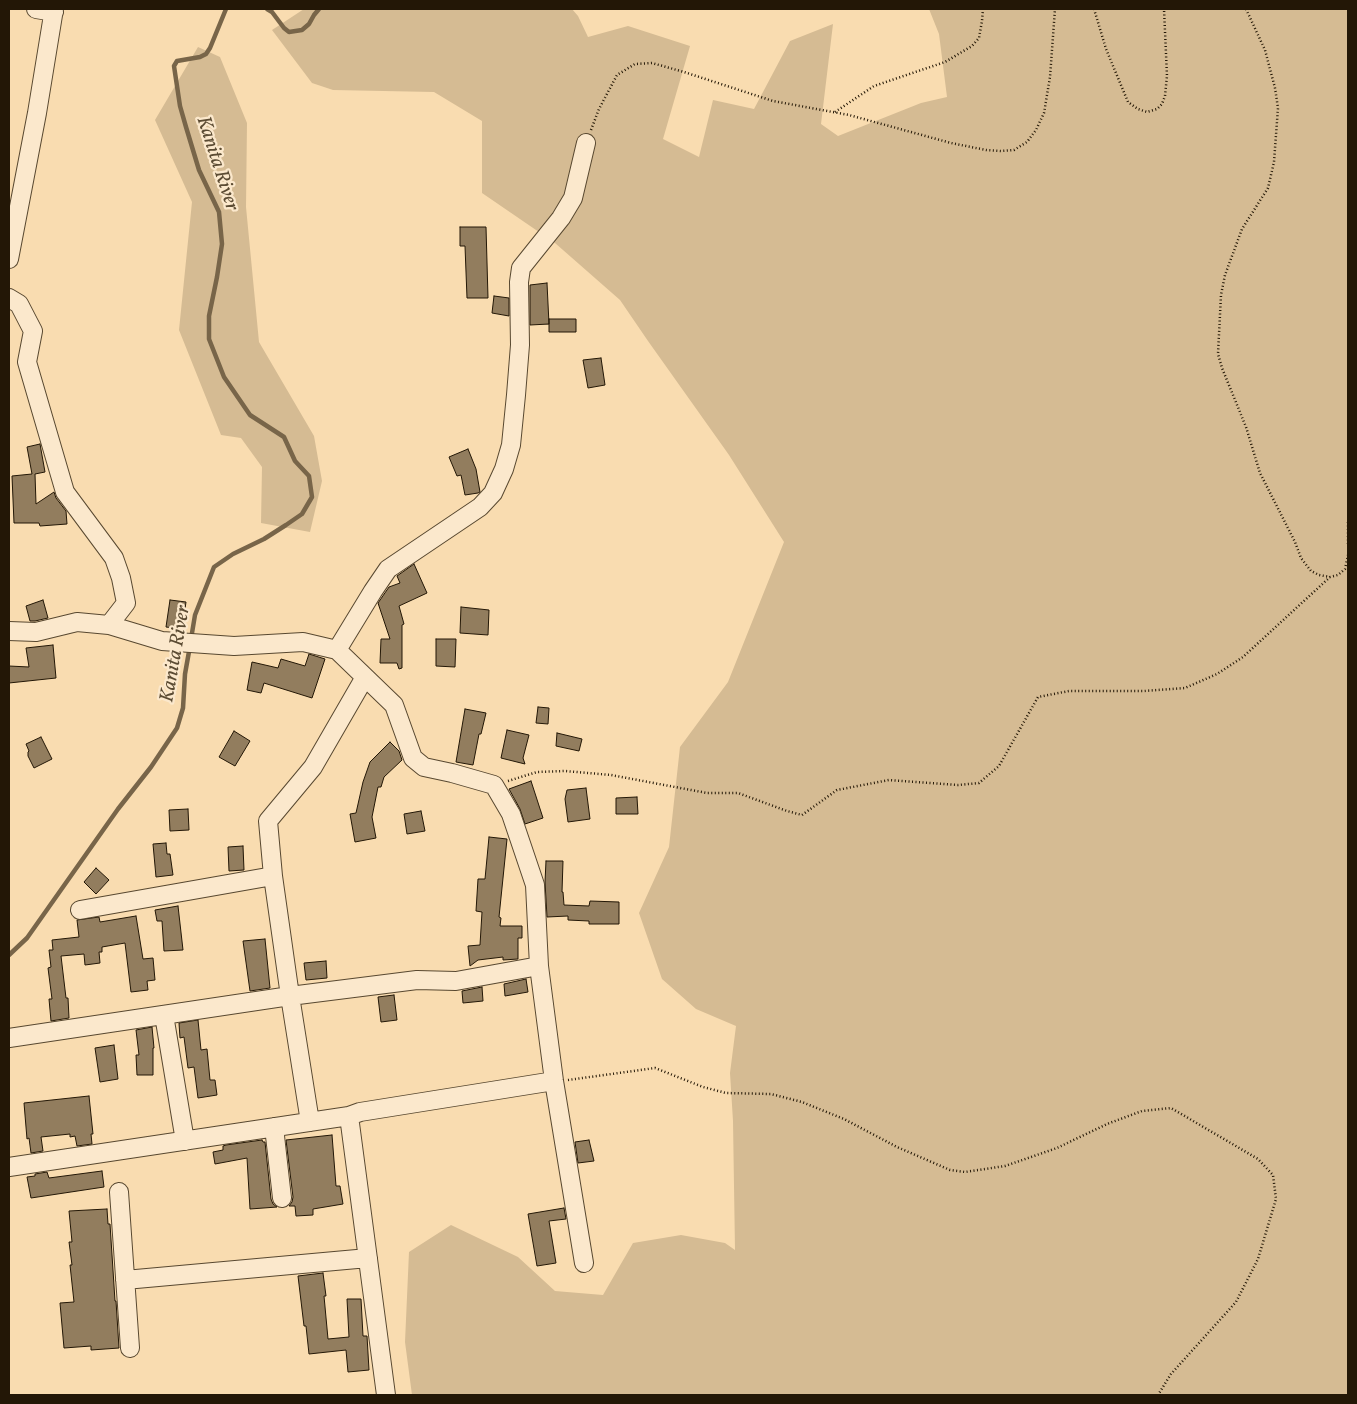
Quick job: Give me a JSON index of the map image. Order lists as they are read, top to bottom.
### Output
{
  "water": ["Kanita River"]
}
